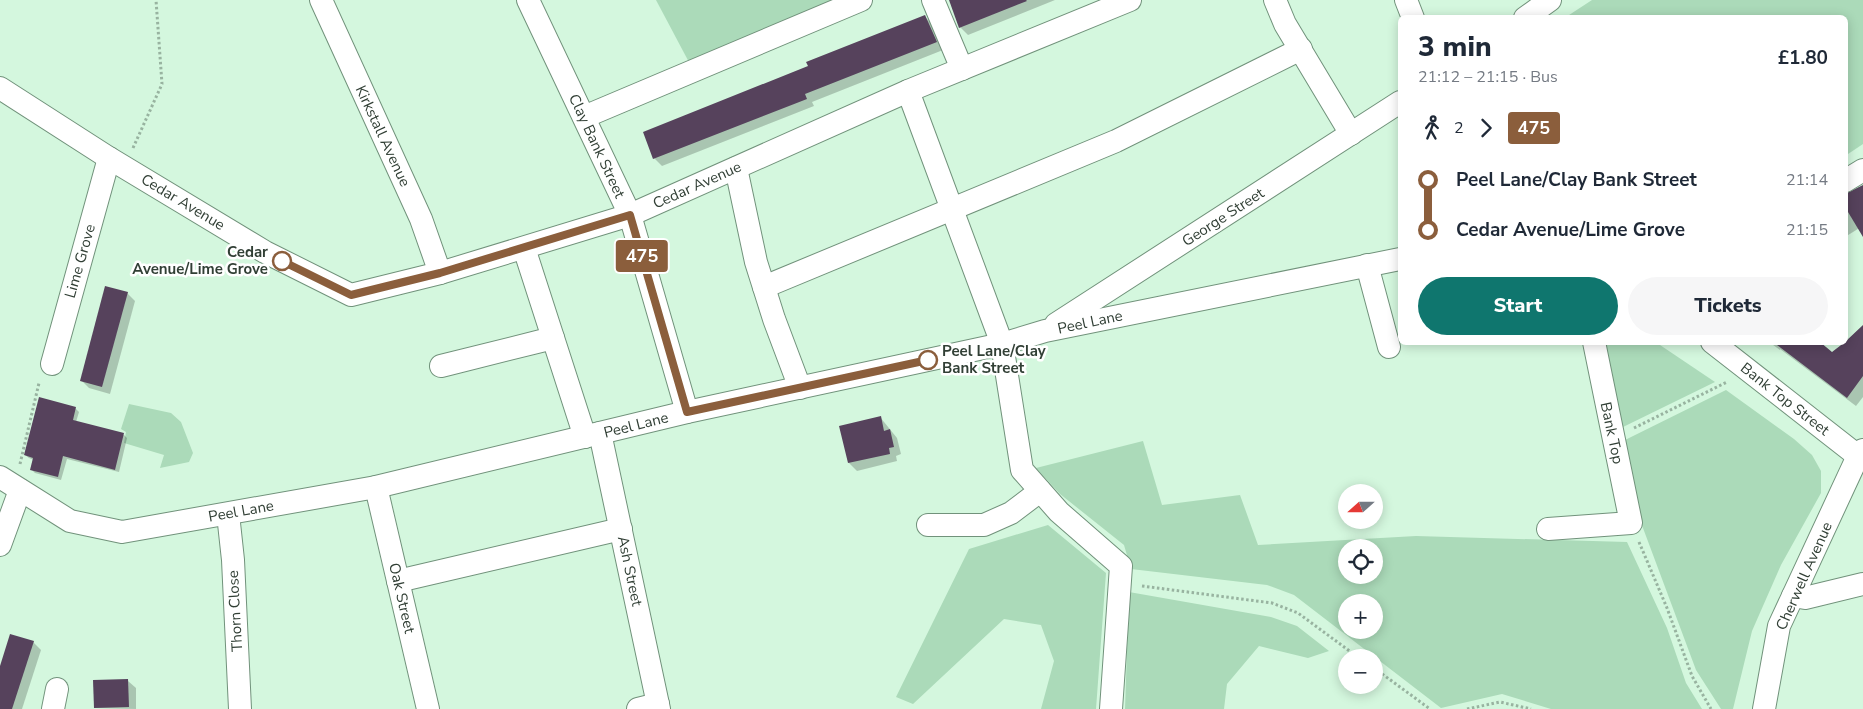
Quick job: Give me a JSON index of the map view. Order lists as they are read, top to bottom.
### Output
{
  "streets": {
    "street": [
      "Kirkstall Avenue",
      "Clay Bank Street",
      "Cedar Avenue",
      "George Street",
      "Lime Grove",
      "Peel Lane",
      "Bank Top Street",
      "Bank Top",
      "Ash Street",
      "Cherwell Avenue",
      "Oak Street",
      "Thorn Close"
    ]
  },
  "crossings": [
    ["Kirkstall Avenue", "Cedar Avenue"],
    ["Clay Bank Street", "Cedar Avenue"],
    ["Clay Bank Street", "Peel Lane"],
    ["Cedar Avenue", "Lime Grove"],
    ["Cedar Avenue", "Ash Street"],
    ["George Street", "Peel Lane"],
    ["Peel Lane", "Ash Street"],
    ["Peel Lane", "Oak Street"],
    ["Peel Lane", "Thorn Close"],
    ["Bank Top Street", "Cherwell Avenue"]
  ],
  "places": ["Cedar Avenue/Lime Grove", "Peel Lane/Clay Bank Street"],
  "lines": ["bus line 475"],
  "north": "left",
  "page": {
    "on_map": "475",
    "heading": ["3 min", "21:12 – 21:15 · Bus", "£1.80"],
    "legs": ["2", "475"],
    "list": [
      {
        "name": "Peel Lane/Clay Bank Street",
        "value": "21:14"
      },
      {
        "name": "Cedar Avenue/Lime Grove",
        "value": "21:15"
      }
    ],
    "buttons": ["Start", "Tickets"],
    "map_buttons": ["+", "−"]
  }
}
